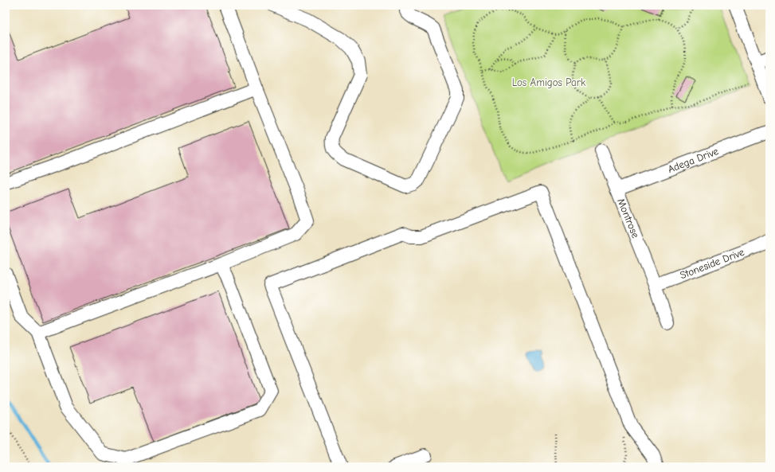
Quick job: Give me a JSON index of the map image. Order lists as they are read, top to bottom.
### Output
{
  "streets": {
    "street": ["Adega Drive", "Montrose", "Stoneside Drive"]
  },
  "crossings": [
    ["Adega Drive", "Montrose"],
    ["Montrose", "Stoneside Drive"]
  ],
  "parks": ["Los Amigos Park"]
}
